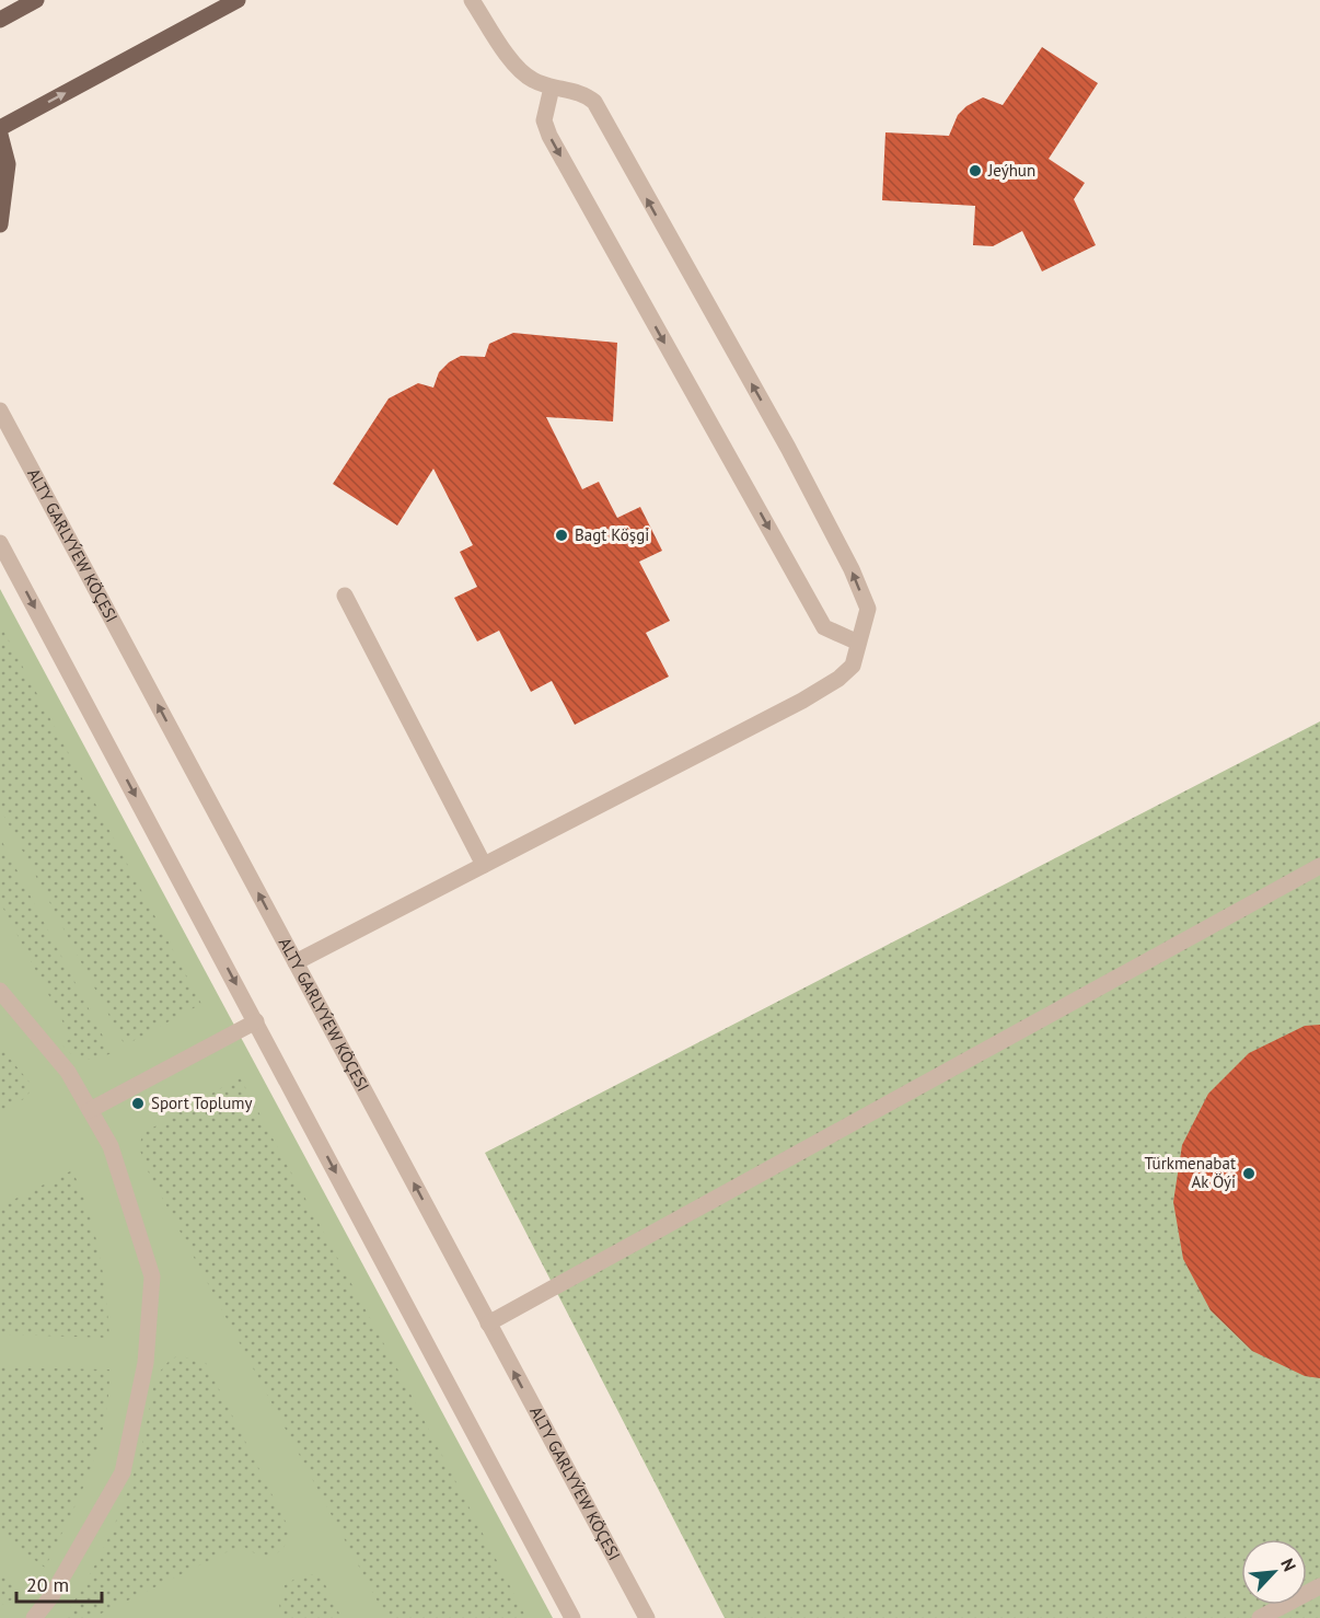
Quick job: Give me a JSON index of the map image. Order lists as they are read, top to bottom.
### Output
{
  "streets": {
    "street": ["ALTY GARLYÝEW KÖÇESI"]
  },
  "places": [
    "Jeýhun",
    "Bagt Köşgi",
    "Sport Toplumy",
    "Türkmenabat Ak Öýi"
  ],
  "scale_bar": "20 m",
  "north": "top right"
}
